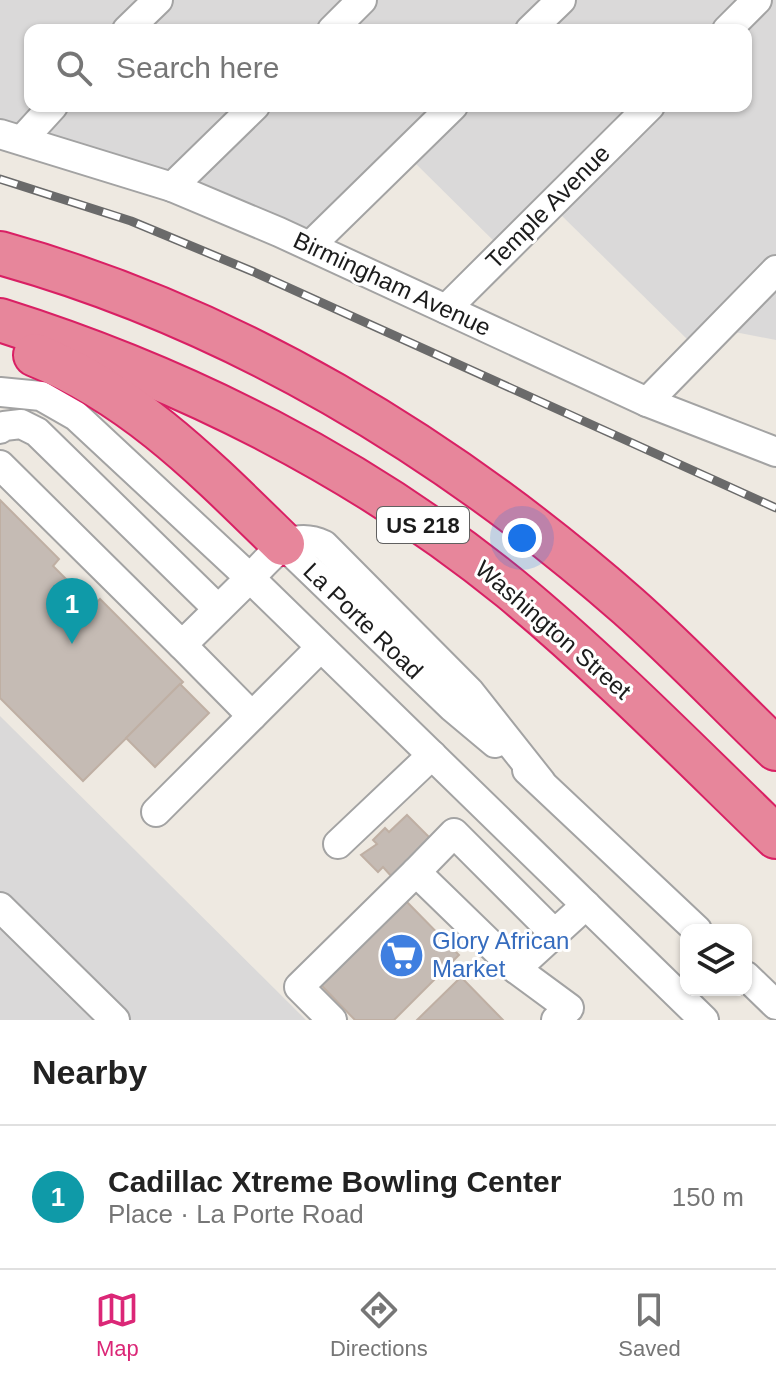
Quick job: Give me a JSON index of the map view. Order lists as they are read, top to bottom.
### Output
{
  "streets": {
    "highway": ["US 218", "Washington Street"],
    "street": ["Temple Avenue", "Birmingham Avenue", "La Porte Road"]
  },
  "crossings": [
    ["Temple Avenue", "Birmingham Avenue"]
  ],
  "places": {
    "supermarket": ["Glory African Market"]
  },
  "page": {
    "search": "Search here",
    "pins": "1",
    "heading": "Nearby",
    "list": [
      {
        "mark": "1",
        "name": "Cadillac Xtreme Bowling Center",
        "note": "Place · La Porte Road",
        "value": "150 m"
      }
    ],
    "nav": ["Map", "Directions", "Saved"]
  }
}
